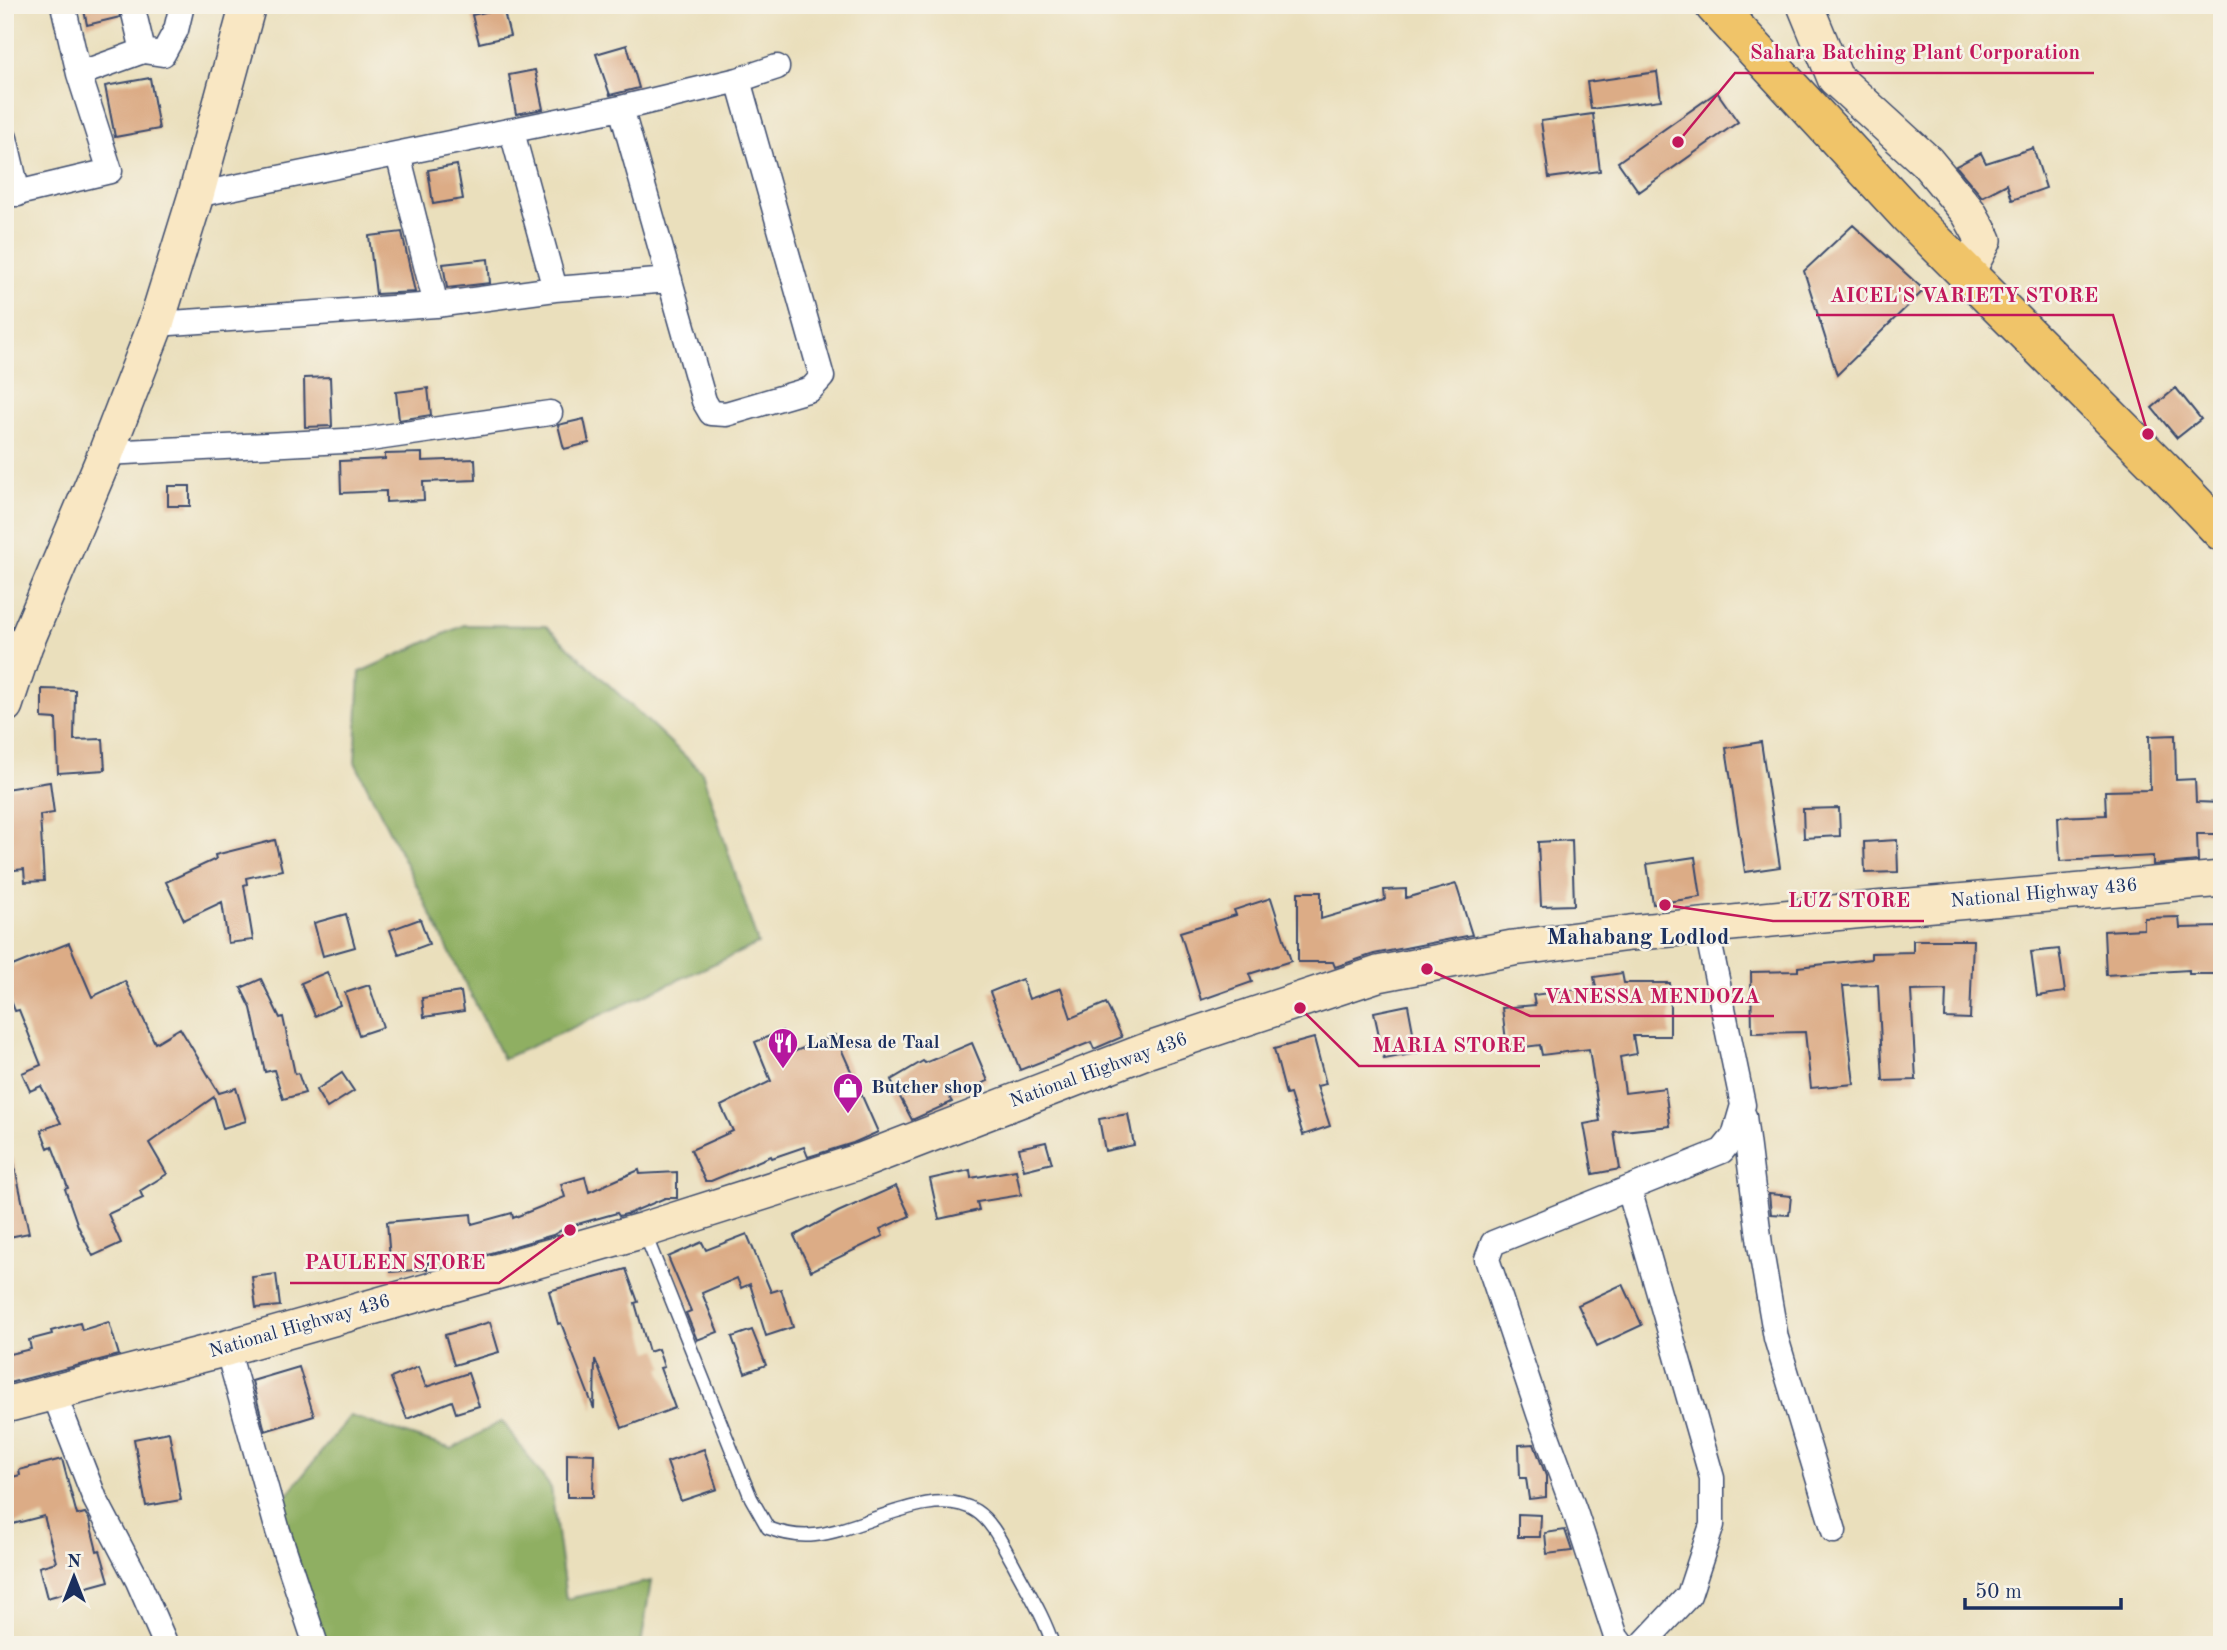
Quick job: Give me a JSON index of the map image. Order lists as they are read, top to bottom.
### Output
{
  "streets": {
    "main road": ["National Highway 436"]
  },
  "districts": ["Mahabang Lodlod"],
  "places": {
    "other": [
      "Sahara Batching Plant Corporation",
      "AICEL'S VARIETY STORE",
      "LUZ STORE",
      "VANESSA MENDOZA",
      "MARIA STORE",
      "PAULEEN STORE"
    ],
    "restaurant": ["LaMesa de Taal"],
    "shop": ["Butcher shop"]
  },
  "scale_bar": "50 m",
  "north": "top"
}
